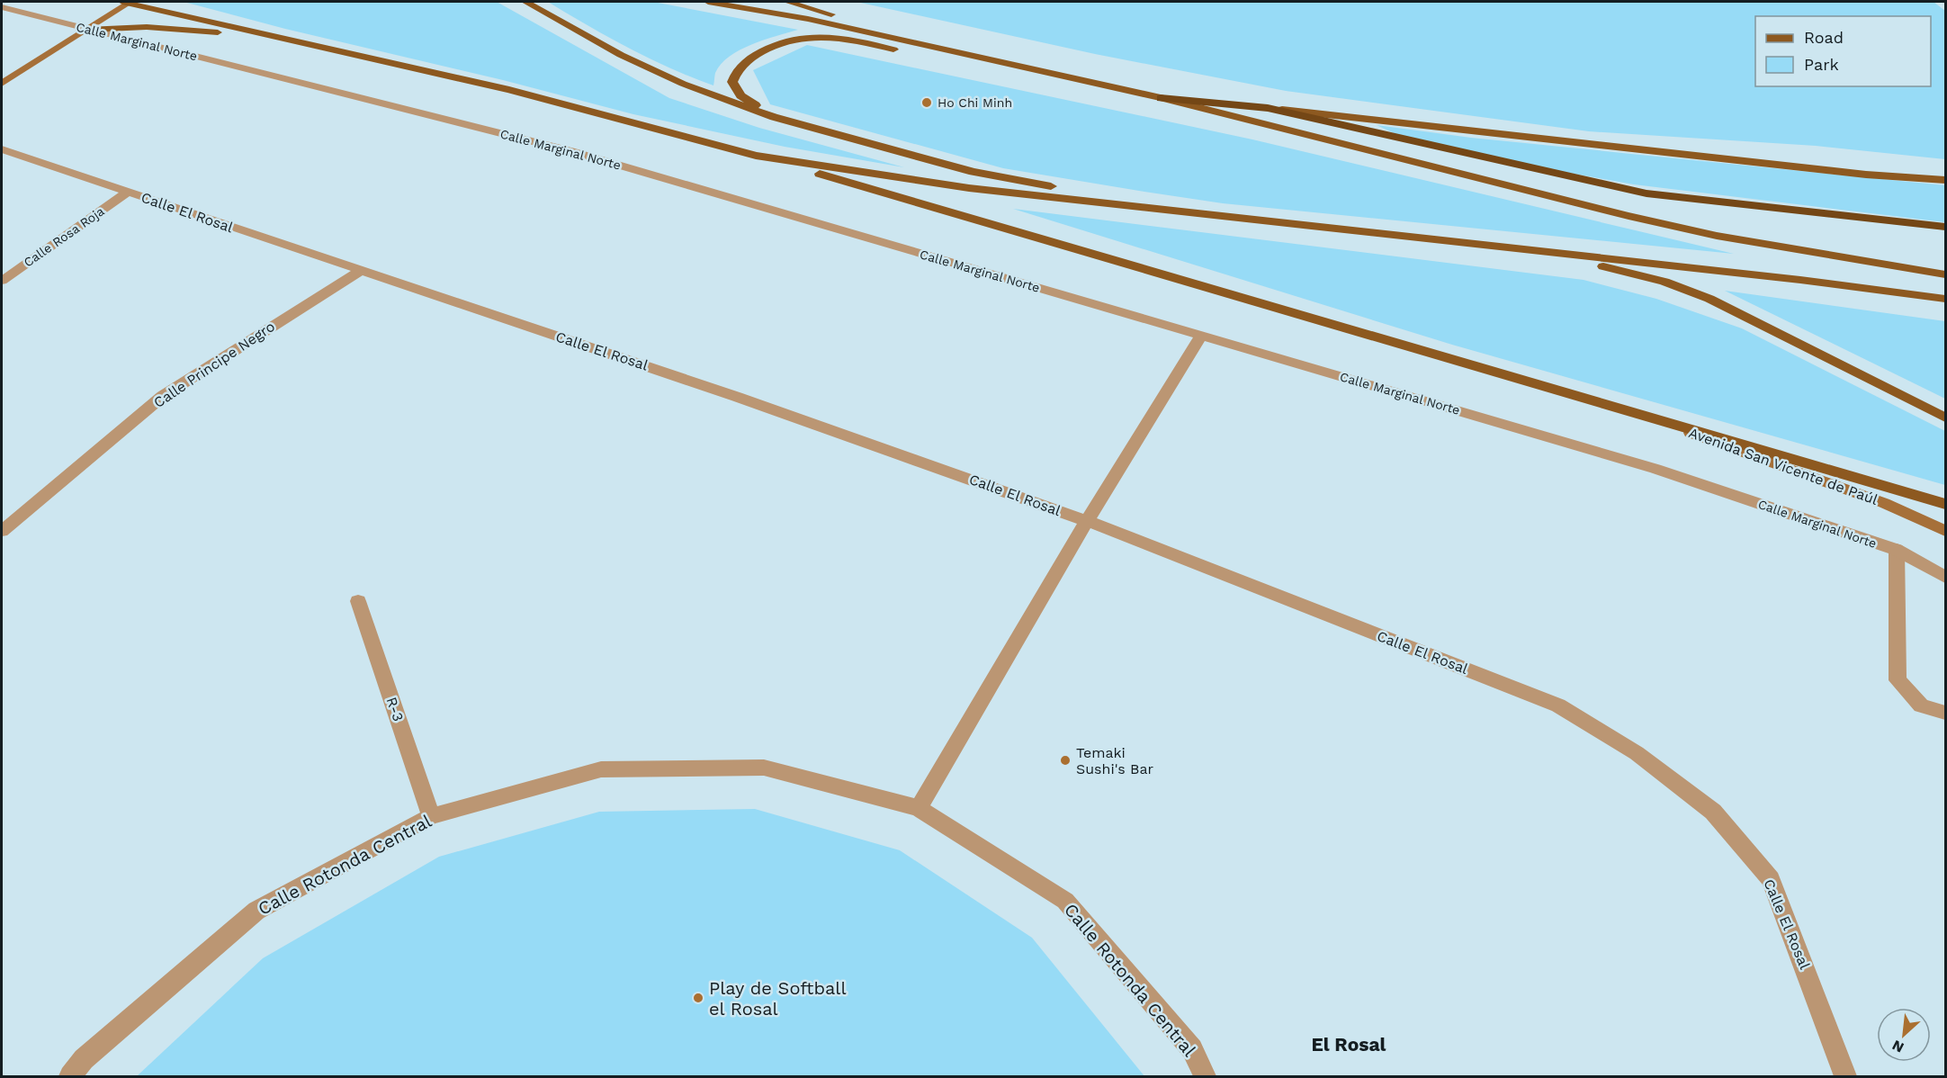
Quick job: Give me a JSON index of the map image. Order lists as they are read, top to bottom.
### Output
{
  "streets": {
    "street": [
      "Calle Marginal Norte",
      "Calle El Rosal",
      "Calle Rosa Roja",
      "Calle Principe Negro",
      "Avenida San Vicente de Paúl",
      "R-3",
      "Calle Rotonda Central"
    ]
  },
  "crossings": [
    ["Calle El Rosal", "Calle Rosa Roja"],
    ["Calle El Rosal", "Calle Principe Negro"],
    ["R-3", "Calle Rotonda Central"]
  ],
  "districts": ["El Rosal"],
  "places": ["Ho Chi Minh", "Temaki Sushi's Bar", "Play de Softball el Rosal"],
  "legend": ["Road", "Park"],
  "north": "bottom left"
}
